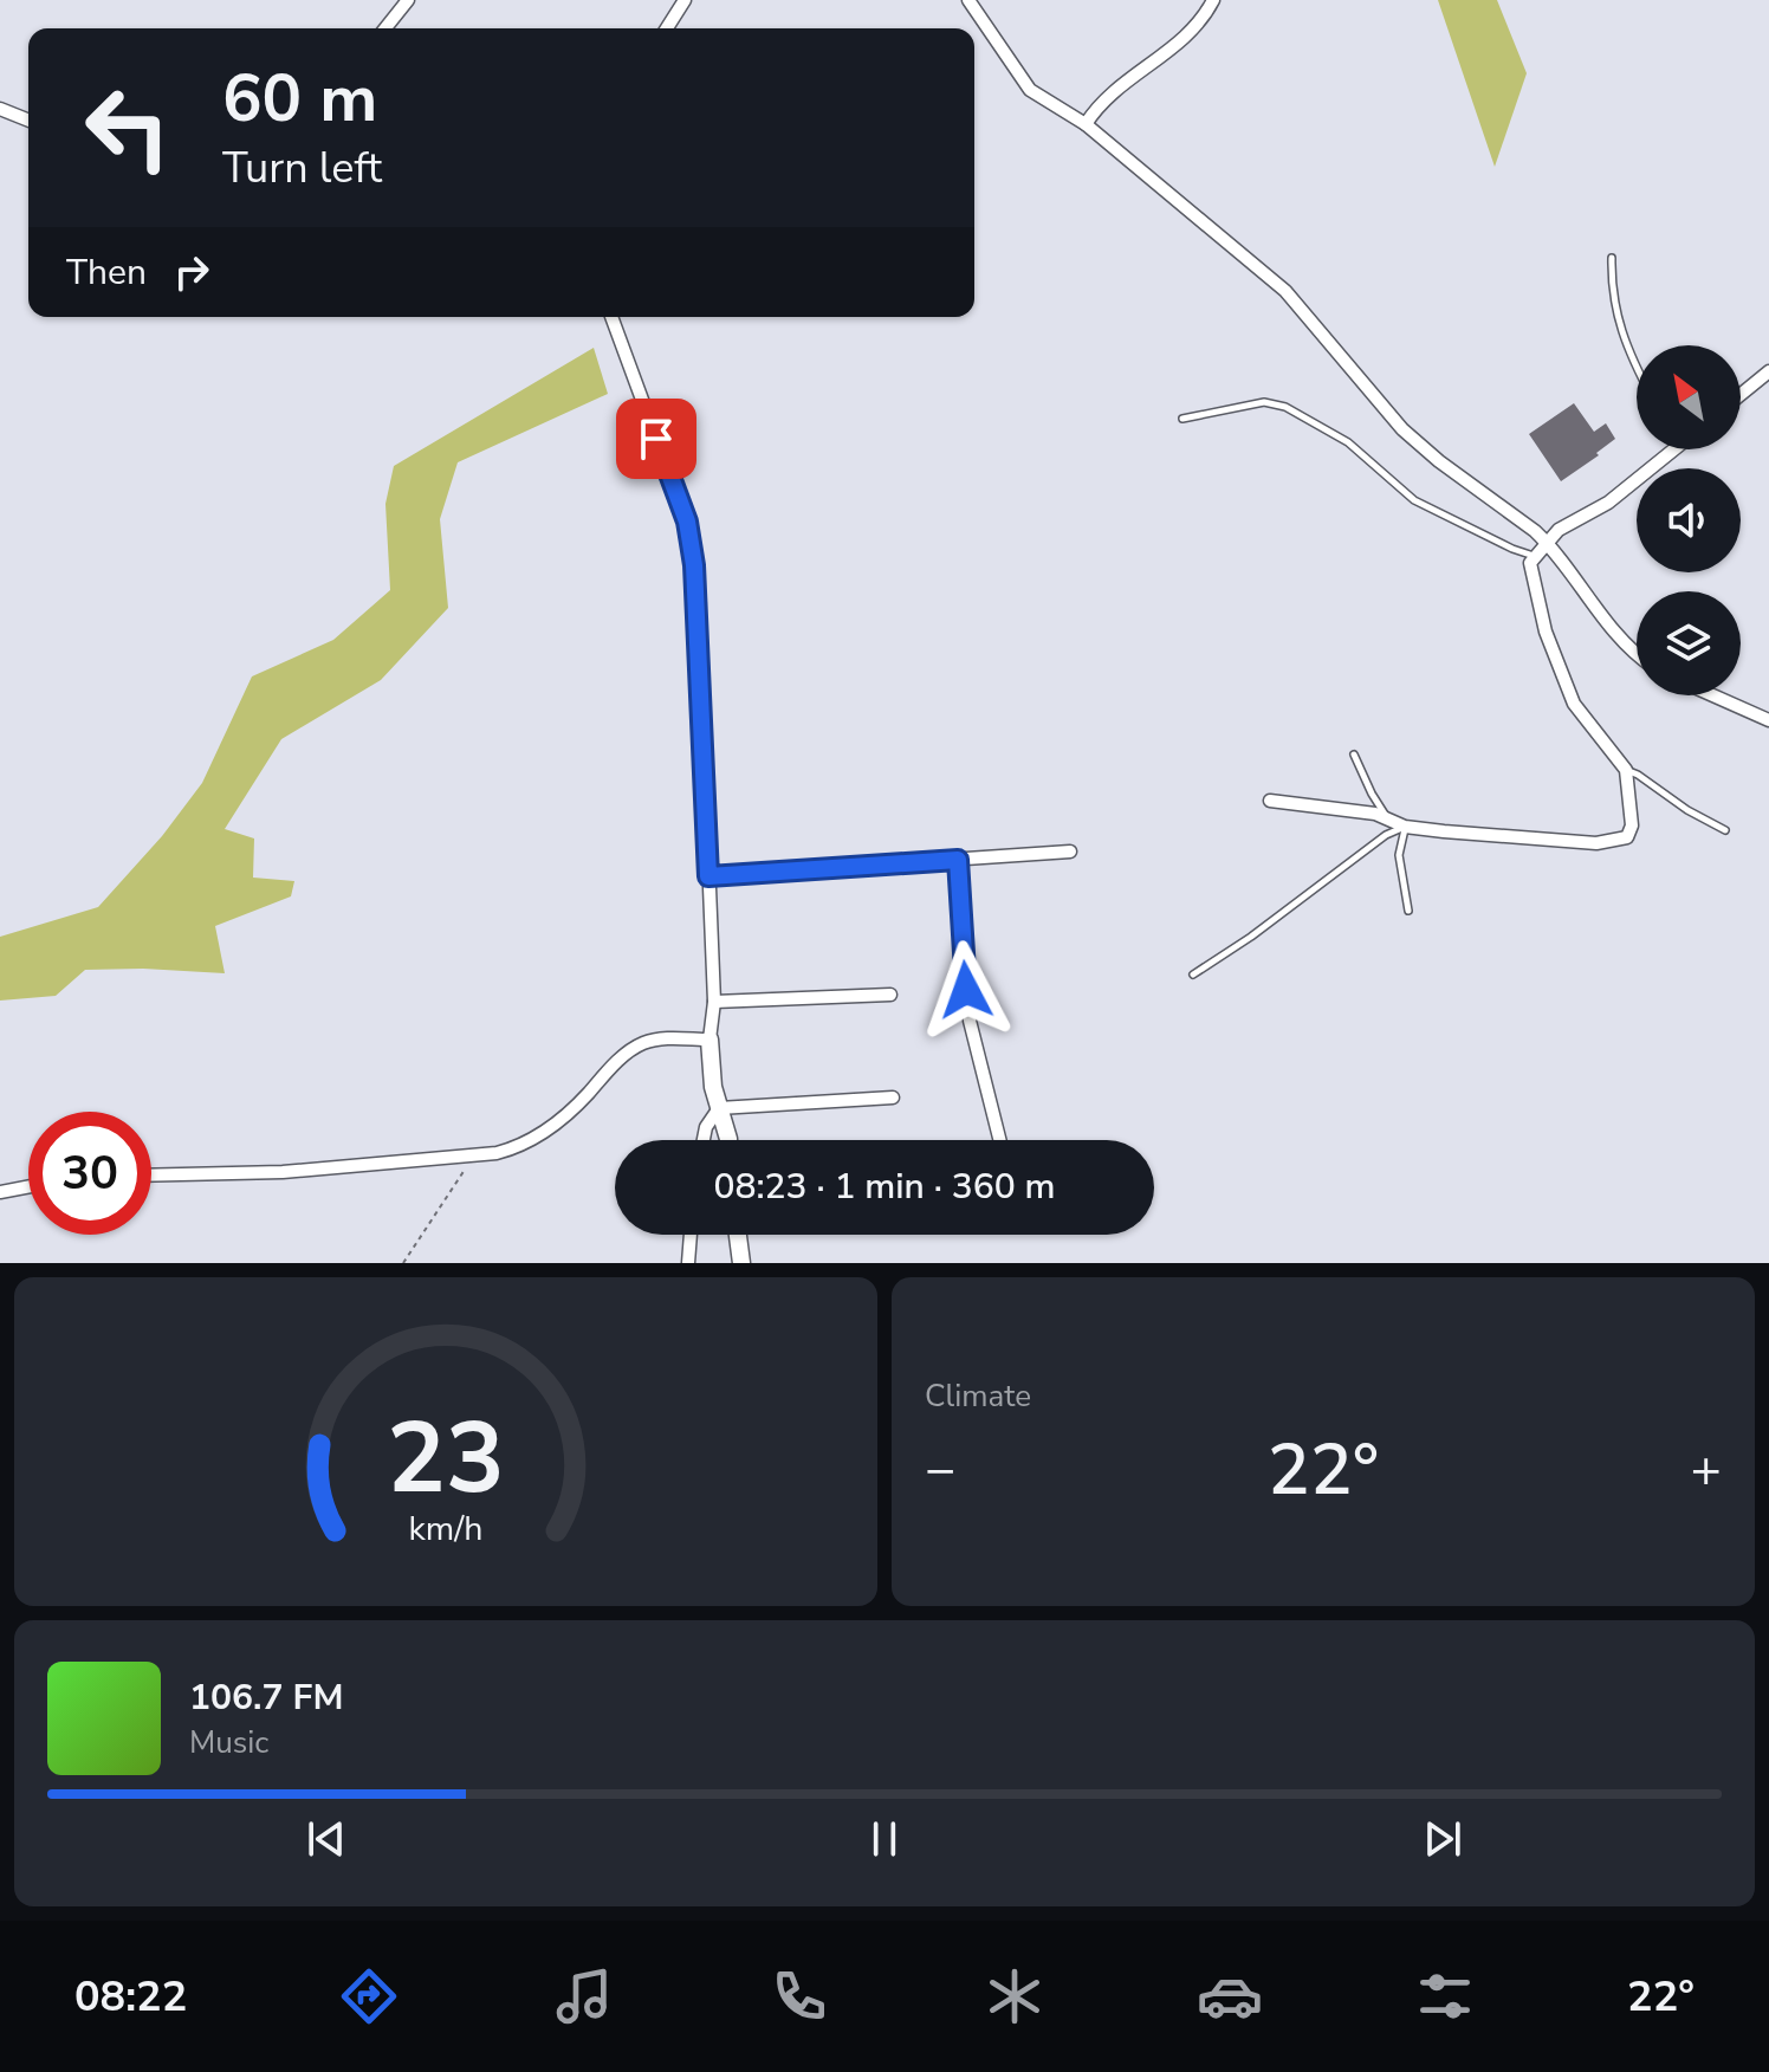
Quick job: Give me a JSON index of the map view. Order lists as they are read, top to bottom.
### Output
{
  "north": "top left",
  "page": {
    "turn": ["60 m", "Turn left"],
    "then": "Then",
    "limit": "30",
    "trip": "08:23 · 1 min · 360 m",
    "tile": "Climate",
    "heat": ["−", "22°", "+"],
    "song": ["106.7 FM", "Music"],
    "tabs": ["08:22", "22°"],
    "gauge": ["23", "km/h"]
  }
}
